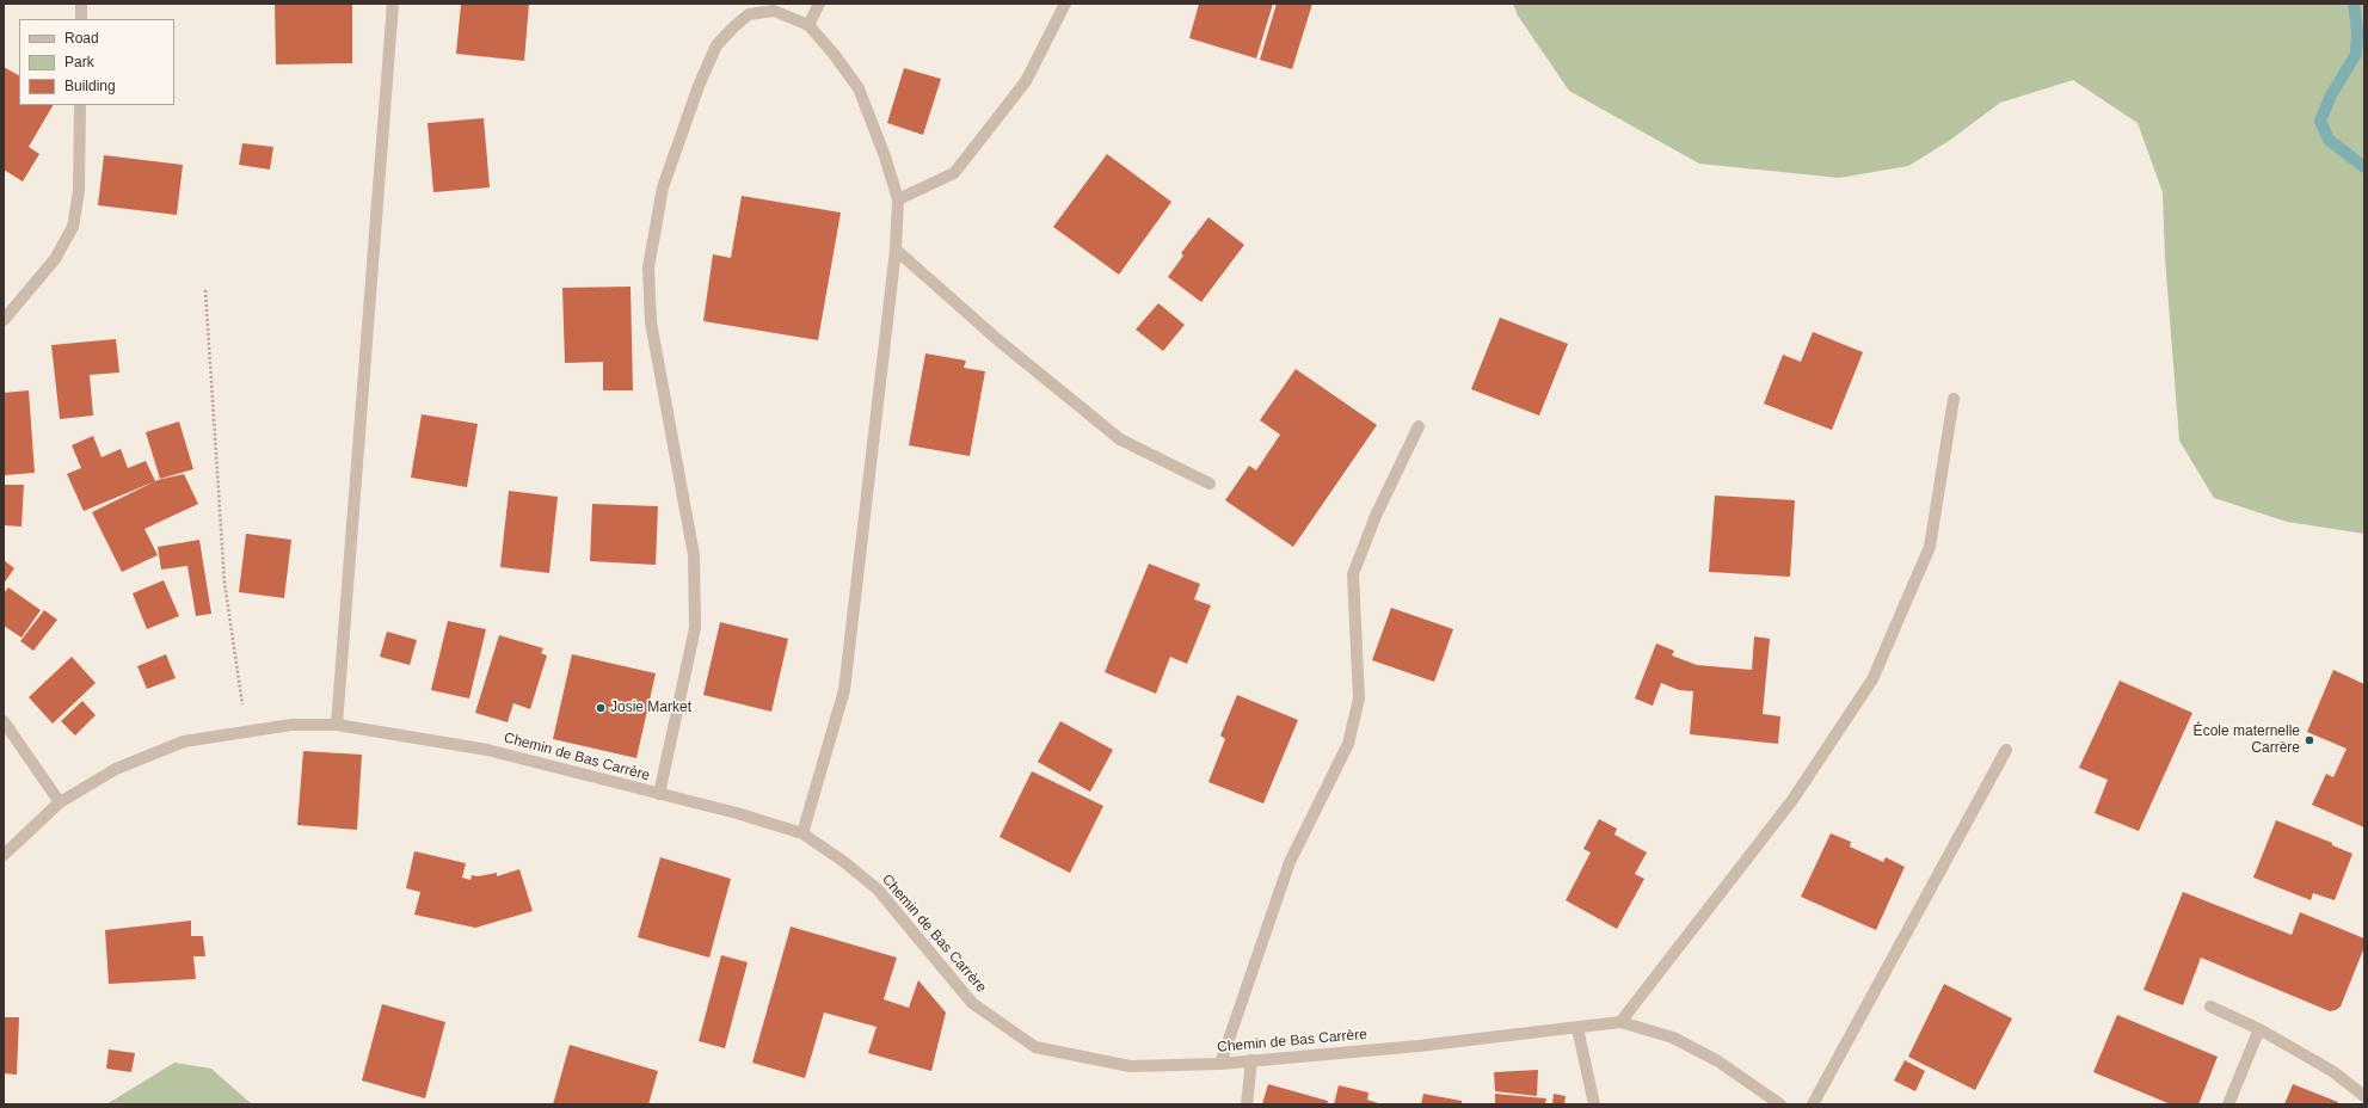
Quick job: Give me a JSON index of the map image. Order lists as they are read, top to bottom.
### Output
{
  "streets": {
    "street": ["Chemin de Bas Carrère"]
  },
  "places": ["Josie Market", "École maternelle Carrère"],
  "legend": ["Road", "Park", "Building"]
}
